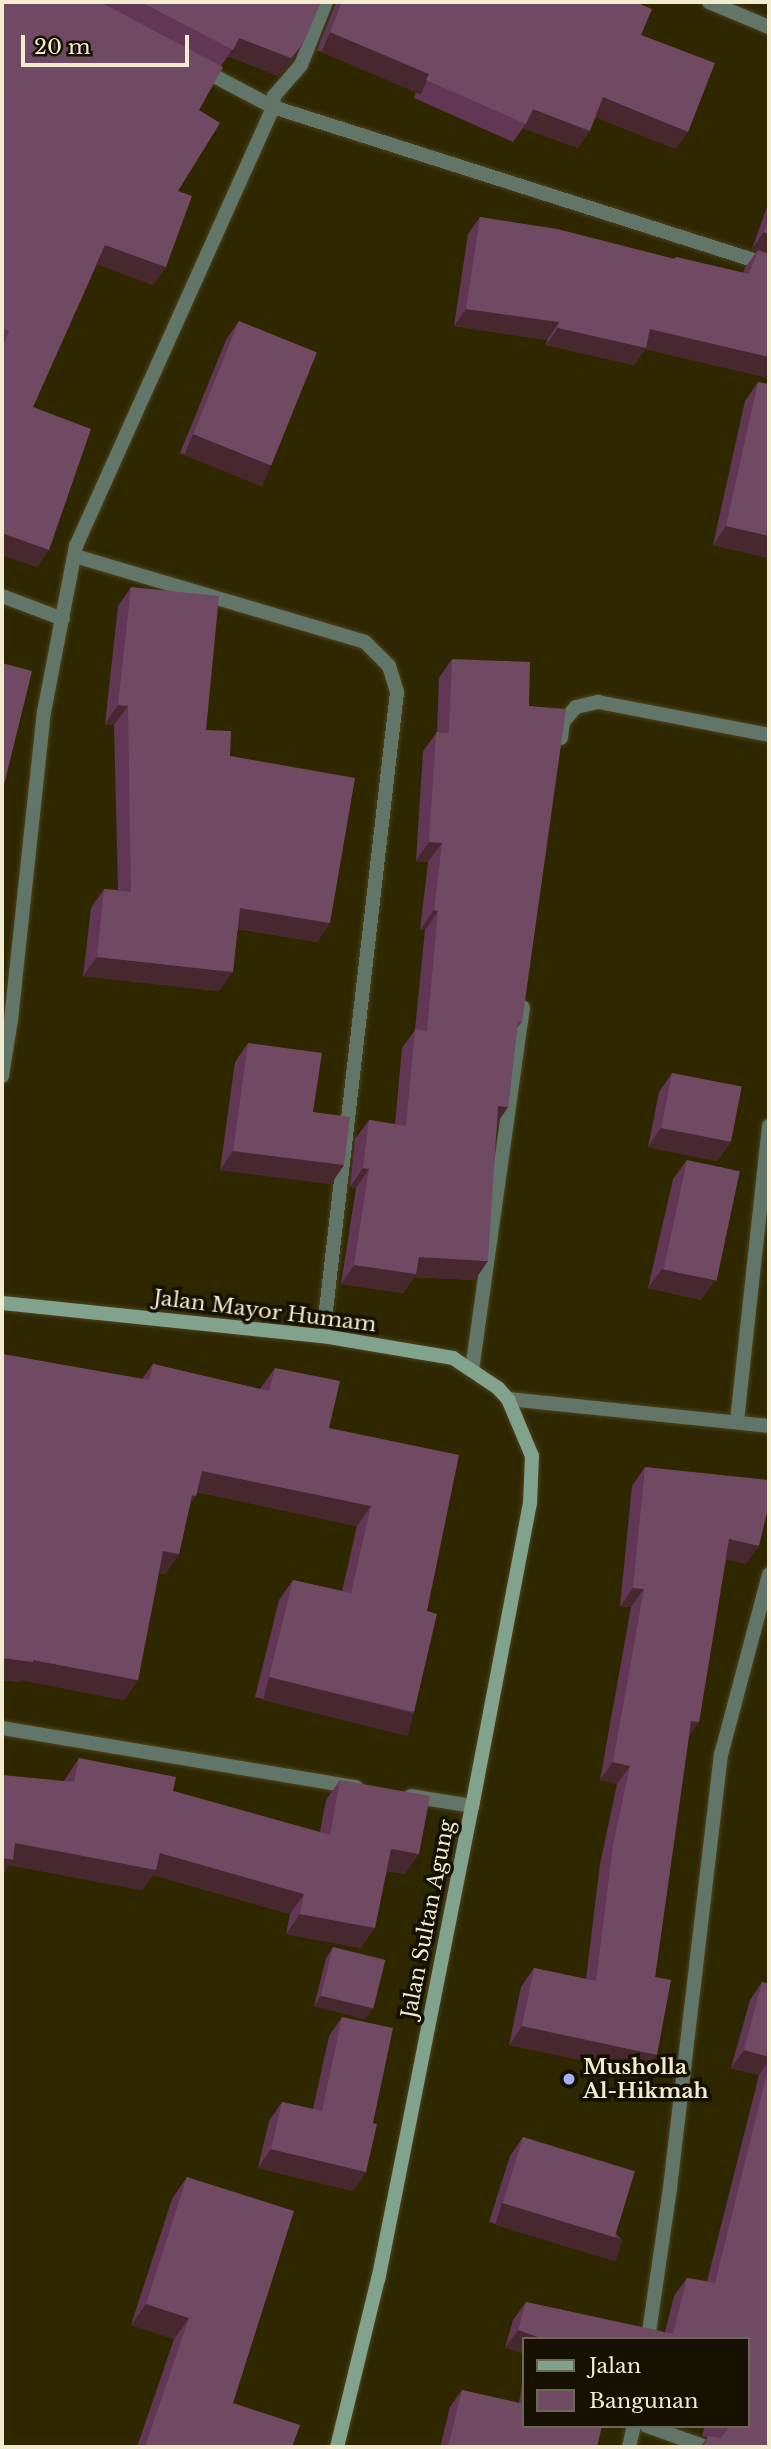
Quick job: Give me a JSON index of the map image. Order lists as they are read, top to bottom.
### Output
{
  "streets": {
    "main road": ["Jalan Mayor Humam", "Jalan Sultan Agung"]
  },
  "crossings": [
    ["Jalan Mayor Humam", "Jalan Sultan Agung"]
  ],
  "places": ["Musholla Al-Hikmah"],
  "legend": ["Jalan", "Bangunan"],
  "scale_bar": "20 m"
}
